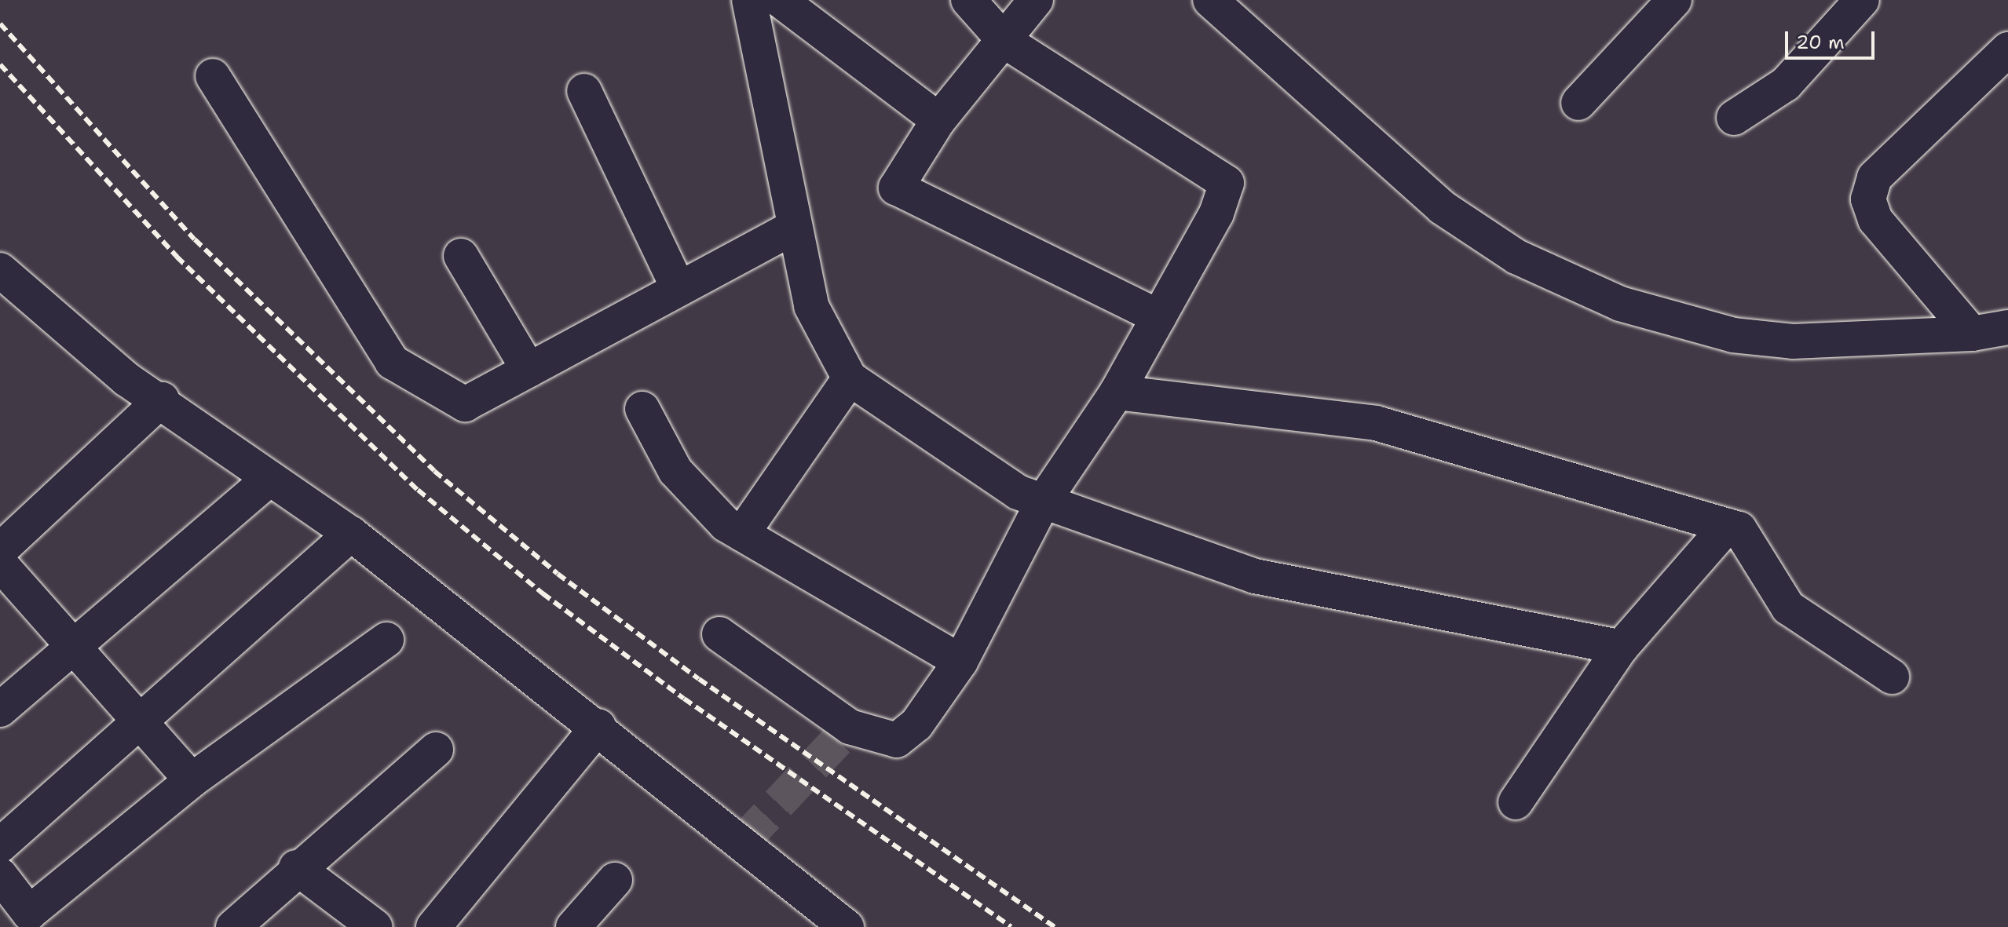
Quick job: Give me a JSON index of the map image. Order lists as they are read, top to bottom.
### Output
{
  "scale_bar": "20 m"
}
